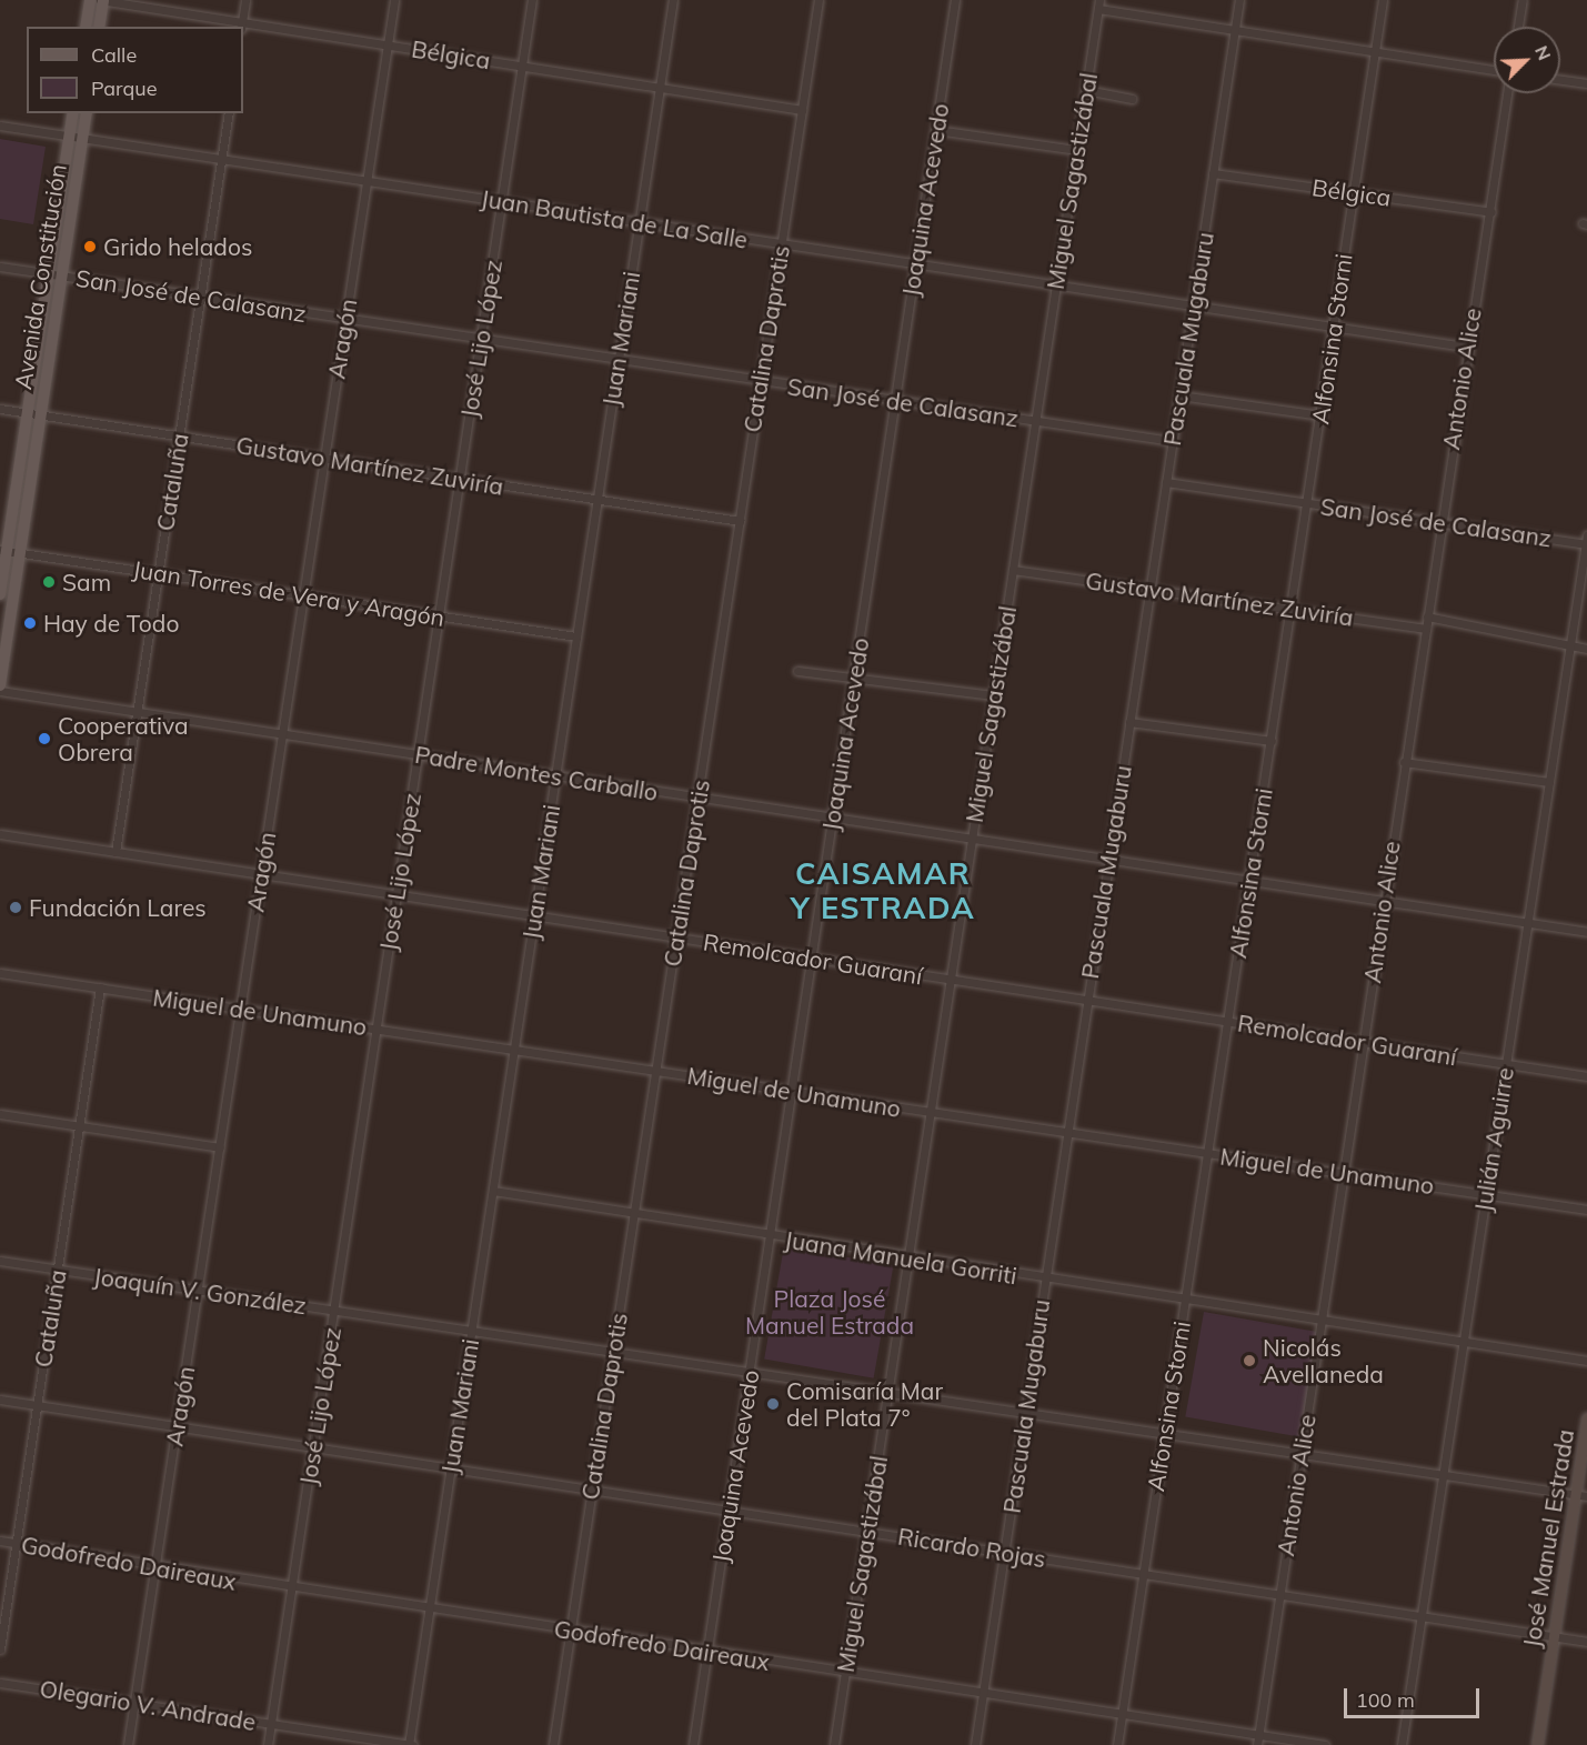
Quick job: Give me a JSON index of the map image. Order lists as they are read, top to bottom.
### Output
{
  "streets": {
    "main road": ["Avenida Constitución", "José Manuel Estrada"],
    "street": [
      "Bélgica",
      "Miguel Sagastizábal",
      "Joaquina Acevedo",
      "Juan Bautista de La Salle",
      "San José de Calasanz",
      "Aragón",
      "José Lijo López",
      "Juan Mariani",
      "Catalina Daprotis",
      "Pascuala Mugaburu",
      "Alfonsina Storni",
      "Antonio Alice",
      "Gustavo Martínez Zuviría",
      "Cataluña",
      "Juan Torres de Vera y Aragón",
      "Padre Montes Carballo",
      "Remolcador Guaraní",
      "Miguel de Unamuno",
      "Julián Aguirre",
      "Juana Manuela Gorriti",
      "Joaquín V. González",
      "Ricardo Rojas",
      "Godofredo Daireaux",
      "Olegario V. Andrade"
    ]
  },
  "crossings": [
    ["Bélgica", "Aragón"],
    ["Bélgica", "José Lijo López"],
    ["Bélgica", "Juan Mariani"],
    ["Bélgica", "Catalina Daprotis"],
    ["Bélgica", "Pascuala Mugaburu"],
    ["Bélgica", "Alfonsina Storni"],
    ["Bélgica", "Antonio Alice"],
    ["Miguel Sagastizábal", "Juan Bautista de La Salle"],
    ["Miguel Sagastizábal", "San José de Calasanz"],
    ["Miguel Sagastizábal", "Gustavo Martínez Zuviría"],
    ["Miguel Sagastizábal", "Padre Montes Carballo"],
    ["Miguel Sagastizábal", "Remolcador Guaraní"],
    ["Miguel Sagastizábal", "Miguel de Unamuno"],
    ["Miguel Sagastizábal", "Juana Manuela Gorriti"],
    ["Miguel Sagastizábal", "Joaquín V. González"],
    ["Miguel Sagastizábal", "Ricardo Rojas"],
    ["Miguel Sagastizábal", "Godofredo Daireaux"],
    ["Joaquina Acevedo", "Juan Bautista de La Salle"],
    ["Joaquina Acevedo", "San José de Calasanz"],
    ["Joaquina Acevedo", "Padre Montes Carballo"],
    ["Joaquina Acevedo", "Remolcador Guaraní"],
    ["Joaquina Acevedo", "Miguel de Unamuno"],
    ["Joaquina Acevedo", "Juana Manuela Gorriti"],
    ["Joaquina Acevedo", "Joaquín V. González"],
    ["Joaquina Acevedo", "Ricardo Rojas"],
    ["Joaquina Acevedo", "Godofredo Daireaux"],
    ["Juan Bautista de La Salle", "Avenida Constitución"],
    ["Juan Bautista de La Salle", "Aragón"],
    ["Juan Bautista de La Salle", "José Lijo López"],
    ["Juan Bautista de La Salle", "Juan Mariani"],
    ["Juan Bautista de La Salle", "Catalina Daprotis"],
    ["Juan Bautista de La Salle", "Pascuala Mugaburu"],
    ["Juan Bautista de La Salle", "Alfonsina Storni"],
    ["Juan Bautista de La Salle", "Antonio Alice"],
    ["Juan Bautista de La Salle", "Cataluña"],
    ["Avenida Constitución", "San José de Calasanz"],
    ["Avenida Constitución", "Gustavo Martínez Zuviría"],
    ["Avenida Constitución", "Juan Torres de Vera y Aragón"],
    ["San José de Calasanz", "Aragón"],
    ["San José de Calasanz", "José Lijo López"],
    ["San José de Calasanz", "Juan Mariani"],
    ["San José de Calasanz", "Catalina Daprotis"],
    ["San José de Calasanz", "Pascuala Mugaburu"],
    ["San José de Calasanz", "Alfonsina Storni"],
    ["San José de Calasanz", "Antonio Alice"],
    ["San José de Calasanz", "Cataluña"],
    ["San José de Calasanz", "Julián Aguirre"],
    ["Aragón", "Gustavo Martínez Zuviría"],
    ["Aragón", "Juan Torres de Vera y Aragón"],
    ["Aragón", "Padre Montes Carballo"],
    ["Aragón", "Remolcador Guaraní"],
    ["Aragón", "Miguel de Unamuno"],
    ["Aragón", "Joaquín V. González"],
    ["Aragón", "Ricardo Rojas"],
    ["Aragón", "Godofredo Daireaux"],
    ["Aragón", "Olegario V. Andrade"],
    ["José Lijo López", "Gustavo Martínez Zuviría"],
    ["José Lijo López", "Juan Torres de Vera y Aragón"],
    ["José Lijo López", "Padre Montes Carballo"],
    ["José Lijo López", "Remolcador Guaraní"],
    ["José Lijo López", "Miguel de Unamuno"],
    ["José Lijo López", "Joaquín V. González"],
    ["José Lijo López", "Ricardo Rojas"],
    ["José Lijo López", "Godofredo Daireaux"],
    ["José Lijo López", "Olegario V. Andrade"],
    ["Juan Mariani", "Gustavo Martínez Zuviría"],
    ["Juan Mariani", "Juan Torres de Vera y Aragón"],
    ["Juan Mariani", "Padre Montes Carballo"],
    ["Juan Mariani", "Remolcador Guaraní"],
    ["Juan Mariani", "Miguel de Unamuno"],
    ["Juan Mariani", "Juana Manuela Gorriti"],
    ["Juan Mariani", "Joaquín V. González"],
    ["Juan Mariani", "Ricardo Rojas"],
    ["Juan Mariani", "Godofredo Daireaux"],
    ["Juan Mariani", "Olegario V. Andrade"],
    ["Catalina Daprotis", "Gustavo Martínez Zuviría"],
    ["Catalina Daprotis", "Padre Montes Carballo"],
    ["Catalina Daprotis", "Remolcador Guaraní"],
    ["Catalina Daprotis", "Miguel de Unamuno"],
    ["Catalina Daprotis", "Juana Manuela Gorriti"],
    ["Catalina Daprotis", "Joaquín V. González"],
    ["Catalina Daprotis", "Ricardo Rojas"],
    ["Catalina Daprotis", "Godofredo Daireaux"],
    ["Pascuala Mugaburu", "Gustavo Martínez Zuviría"],
    ["Pascuala Mugaburu", "Padre Montes Carballo"],
    ["Pascuala Mugaburu", "Remolcador Guaraní"],
    ["Pascuala Mugaburu", "Miguel de Unamuno"],
    ["Pascuala Mugaburu", "Juana Manuela Gorriti"],
    ["Pascuala Mugaburu", "Joaquín V. González"],
    ["Pascuala Mugaburu", "Ricardo Rojas"],
    ["Pascuala Mugaburu", "Godofredo Daireaux"],
    ["Alfonsina Storni", "Gustavo Martínez Zuviría"],
    ["Alfonsina Storni", "Padre Montes Carballo"],
    ["Alfonsina Storni", "Remolcador Guaraní"],
    ["Alfonsina Storni", "Miguel de Unamuno"],
    ["Alfonsina Storni", "Juana Manuela Gorriti"],
    ["Alfonsina Storni", "Joaquín V. González"],
    ["Alfonsina Storni", "Ricardo Rojas"],
    ["Alfonsina Storni", "Godofredo Daireaux"],
    ["Antonio Alice", "Gustavo Martínez Zuviría"],
    ["Antonio Alice", "Padre Montes Carballo"],
    ["Antonio Alice", "Remolcador Guaraní"],
    ["Antonio Alice", "Miguel de Unamuno"],
    ["Antonio Alice", "Juana Manuela Gorriti"],
    ["Antonio Alice", "Joaquín V. González"],
    ["Antonio Alice", "Ricardo Rojas"],
    ["Antonio Alice", "Godofredo Daireaux"],
    ["Gustavo Martínez Zuviría", "Cataluña"],
    ["Cataluña", "Juan Torres de Vera y Aragón"],
    ["Cataluña", "Padre Montes Carballo"],
    ["Cataluña", "Remolcador Guaraní"],
    ["Cataluña", "Miguel de Unamuno"],
    ["Cataluña", "Joaquín V. González"],
    ["Cataluña", "Ricardo Rojas"],
    ["Cataluña", "Godofredo Daireaux"],
    ["Padre Montes Carballo", "Julián Aguirre"],
    ["Remolcador Guaraní", "Julián Aguirre"],
    ["Miguel de Unamuno", "Julián Aguirre"],
    ["Julián Aguirre", "Juana Manuela Gorriti"],
    ["Julián Aguirre", "Joaquín V. González"],
    ["Julián Aguirre", "Ricardo Rojas"],
    ["Joaquín V. González", "José Manuel Estrada"],
    ["José Manuel Estrada", "Ricardo Rojas"]
  ],
  "districts": ["CAISAMAR Y ESTRADA"],
  "parks": ["Plaza José Manuel Estrada"],
  "places": [
    "Grido helados",
    "Sam",
    "Hay de Todo",
    "Cooperativa Obrera",
    "Fundación Lares",
    "Nicolás Avellaneda",
    "Comisaría Mar del Plata 7°"
  ],
  "legend": ["Calle", "Parque"],
  "scale_bar": "100 m",
  "north": "top right"
}
